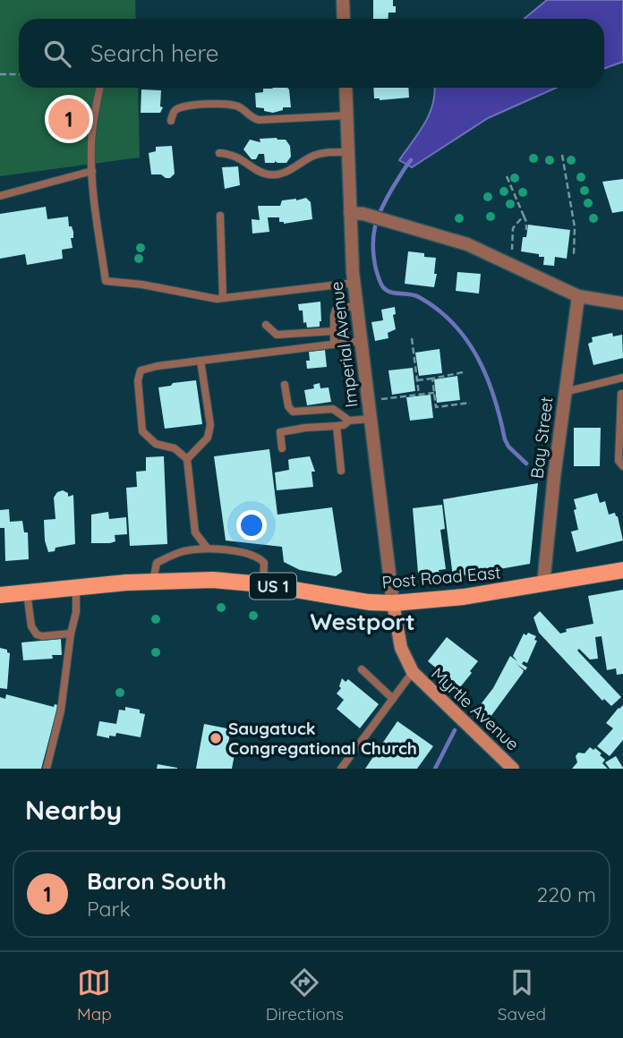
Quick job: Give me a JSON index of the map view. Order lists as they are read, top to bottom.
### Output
{
  "streets": {
    "main road": ["Post Road East", "US 1", "Myrtle Avenue"],
    "street": ["Imperial Avenue", "Bay Street"]
  },
  "crossings": [
    ["Imperial Avenue", "Post Road East"],
    ["Imperial Avenue", "Myrtle Avenue"],
    ["Bay Street", "Post Road East"],
    ["Post Road East", "Myrtle Avenue"]
  ],
  "districts": ["Westport"],
  "places": ["Saugatuck Congregational Church"],
  "page": {
    "search": "Search here",
    "pins": "1",
    "heading": "Nearby",
    "list": [
      {
        "mark": "1",
        "name": "Baron South",
        "note": "Park",
        "value": "220 m"
      }
    ],
    "nav": ["Map", "Directions", "Saved"]
  }
}
